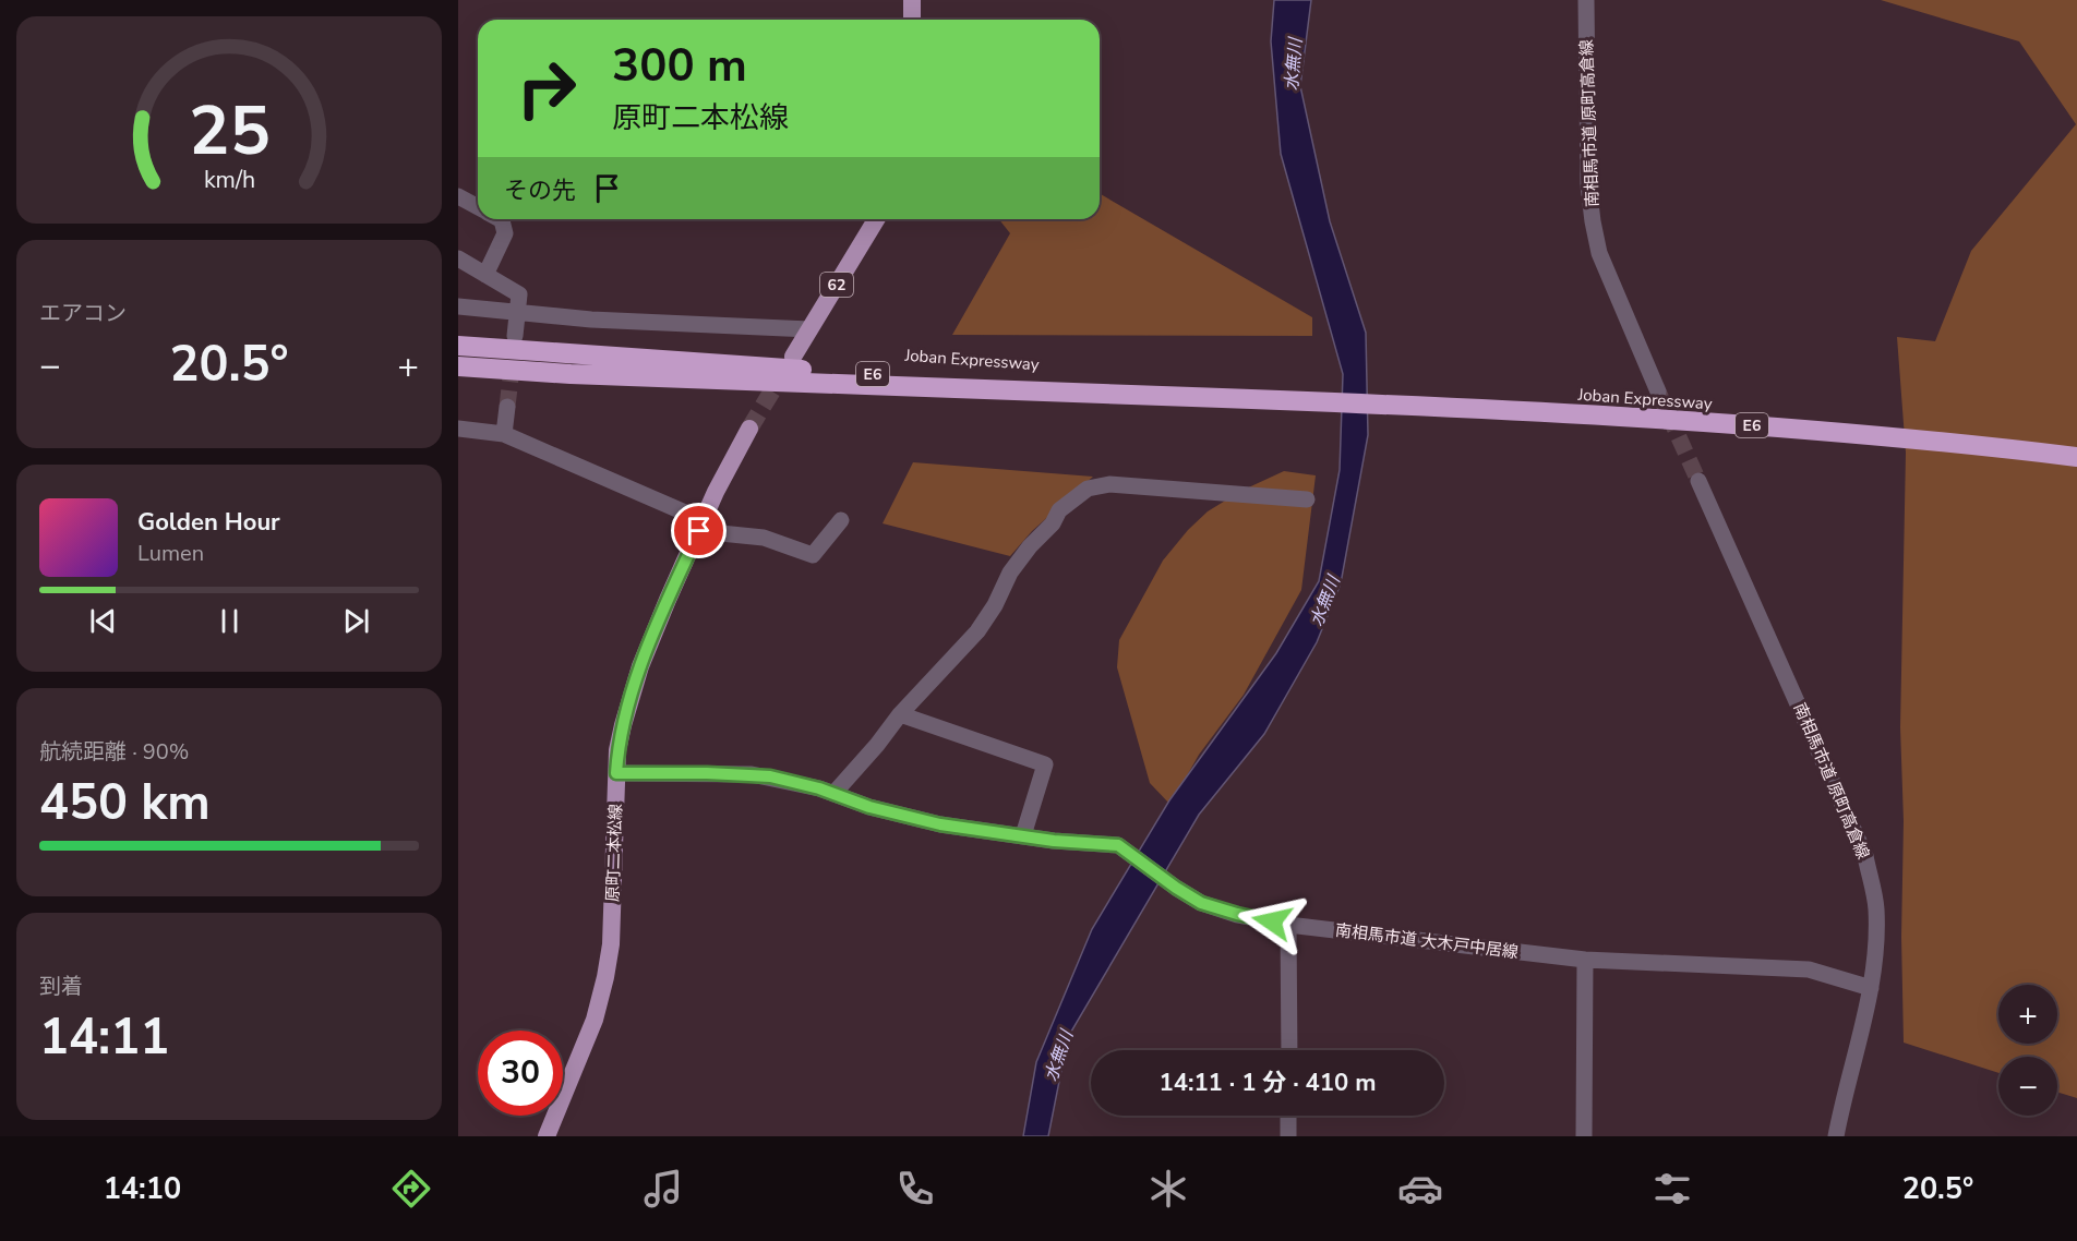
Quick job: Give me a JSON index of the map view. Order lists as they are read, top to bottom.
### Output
{
  "streets": {
    "highway": ["Joban Expressway", "E6"],
    "main road": ["62", "原町二本松線"],
    "street": ["南相馬市道 原町高倉線", "南相馬市道 大木戸中居線"]
  },
  "crossings": [
    ["南相馬市道 原町高倉線", "南相馬市道 大木戸中居線"],
    ["原町二本松線", "南相馬市道 大木戸中居線"]
  ],
  "water": ["水無川"],
  "page": {
    "turn": ["300 m", "原町二本松線"],
    "then": "その先",
    "tile": [
      "エアコン",
      ["航続距離 · 90%", "450 km"],
      ["到着", "14:11"]
    ],
    "heat": ["−", "20.5°", "+"],
    "song": ["Golden Hour", "Lumen"],
    "map_buttons": ["+", "−"],
    "limit": "30",
    "trip": "14:11 · 1 分 · 410 m",
    "tabs": ["14:10", "20.5°"],
    "gauge": ["25", "km/h"]
  }
}
